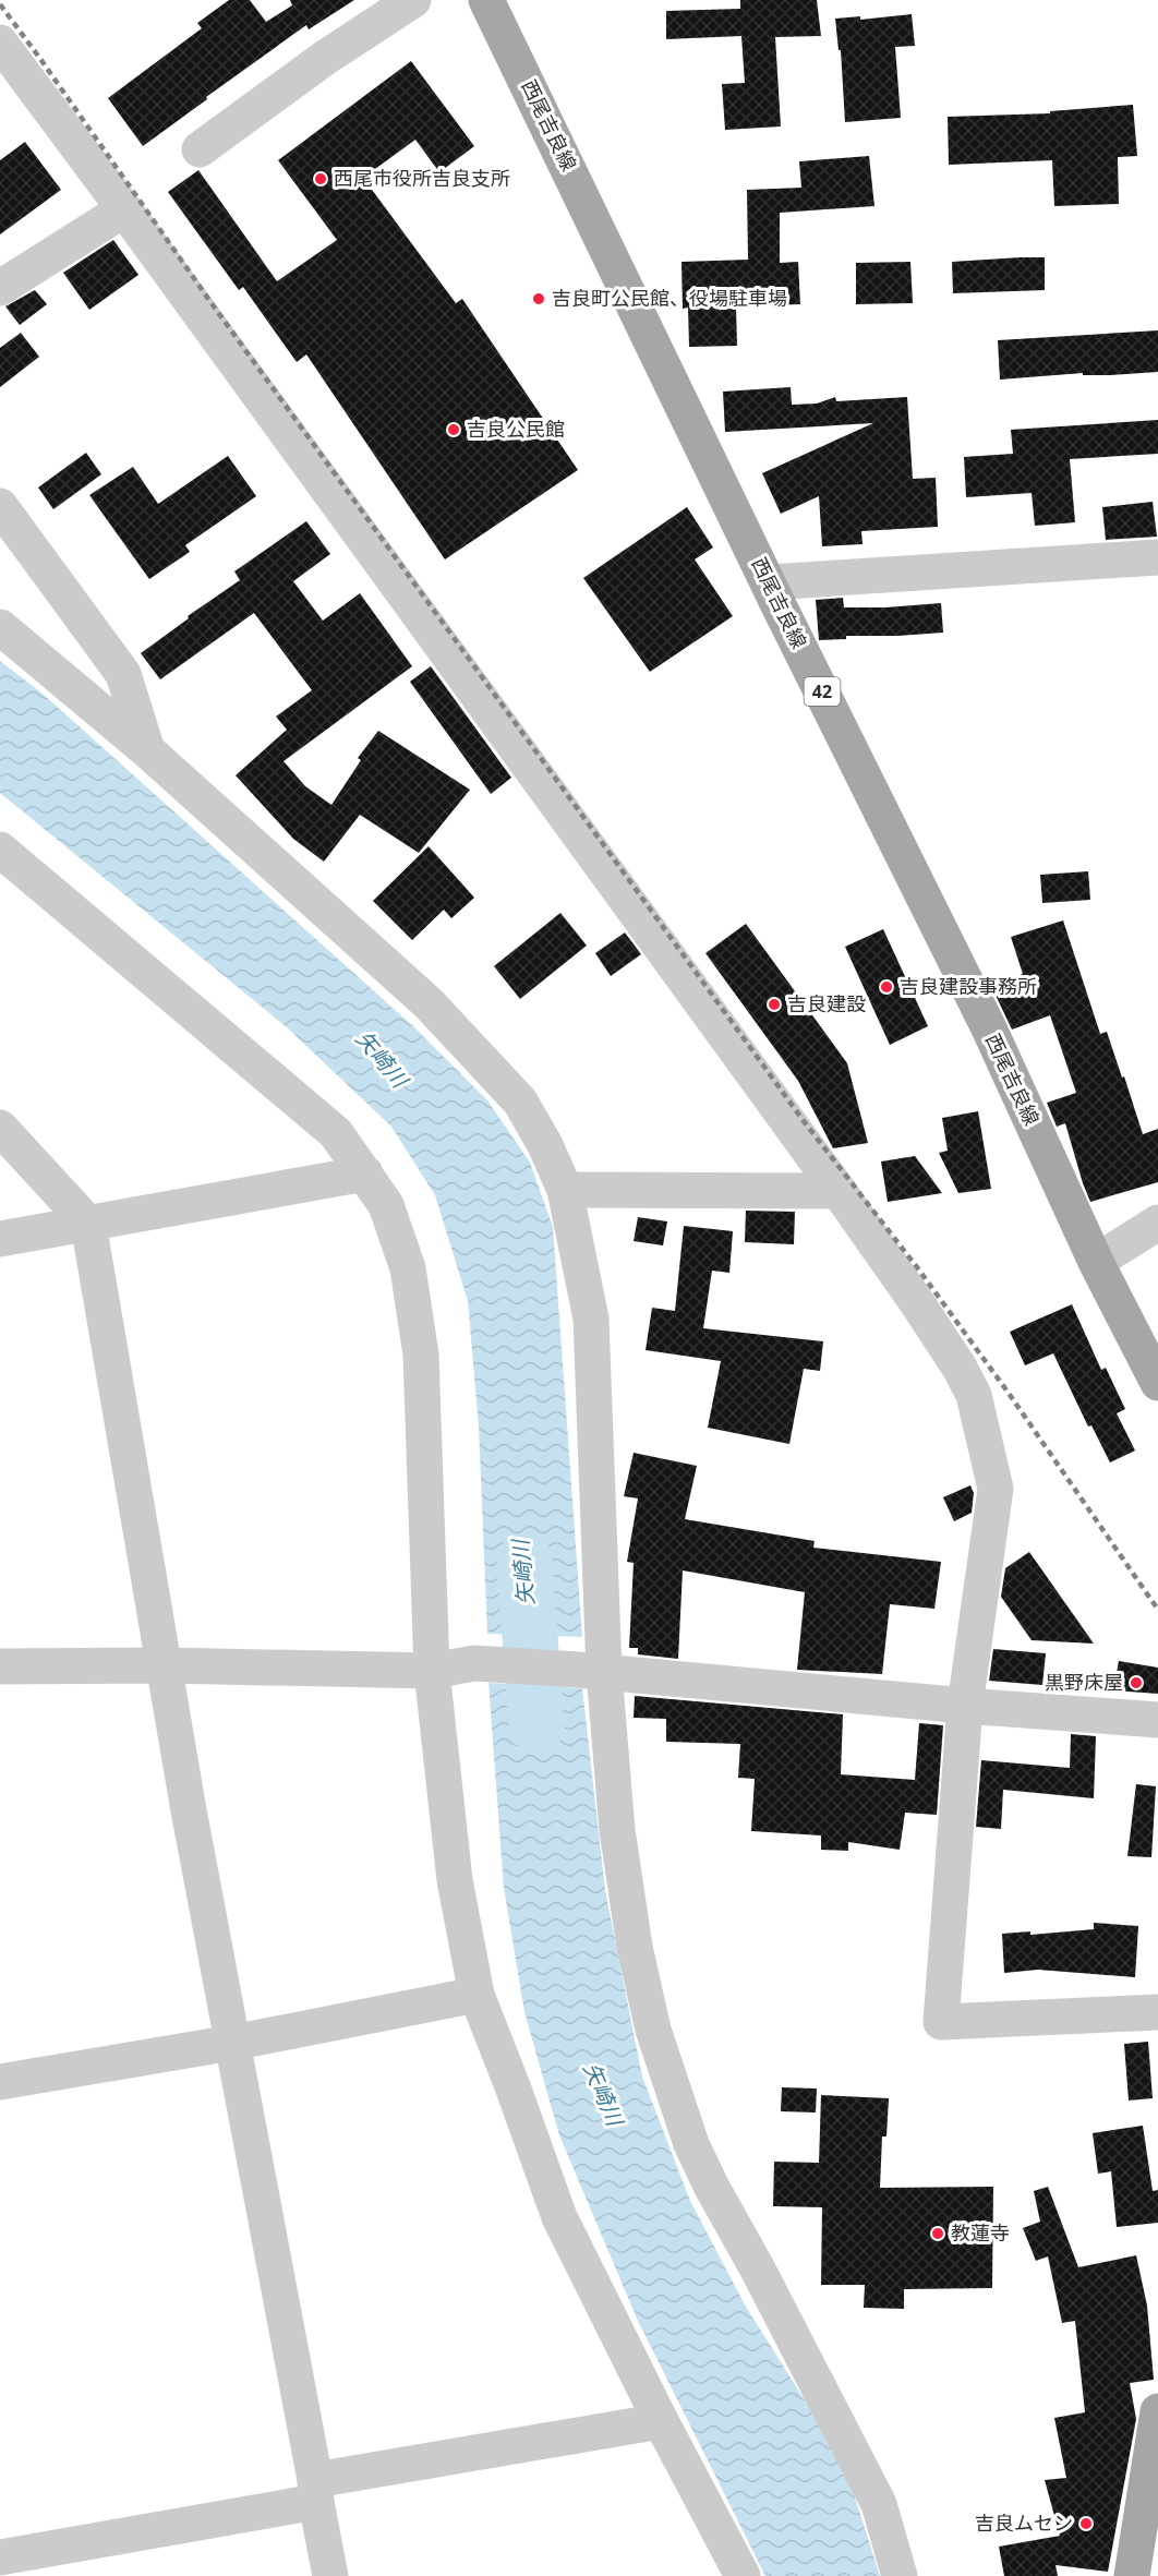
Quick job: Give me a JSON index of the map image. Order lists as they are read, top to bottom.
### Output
{
  "streets": {
    "main road": ["西尾吉良線", "42"]
  },
  "water": ["矢崎川"],
  "places": [
    "西尾市役所吉良支所",
    "吉良町公民館、役場駐車場",
    "吉良公民館",
    "吉良建設事務所",
    "吉良建設",
    "黒野床屋",
    "教蓮寺",
    "吉良ムセン"
  ]
}
